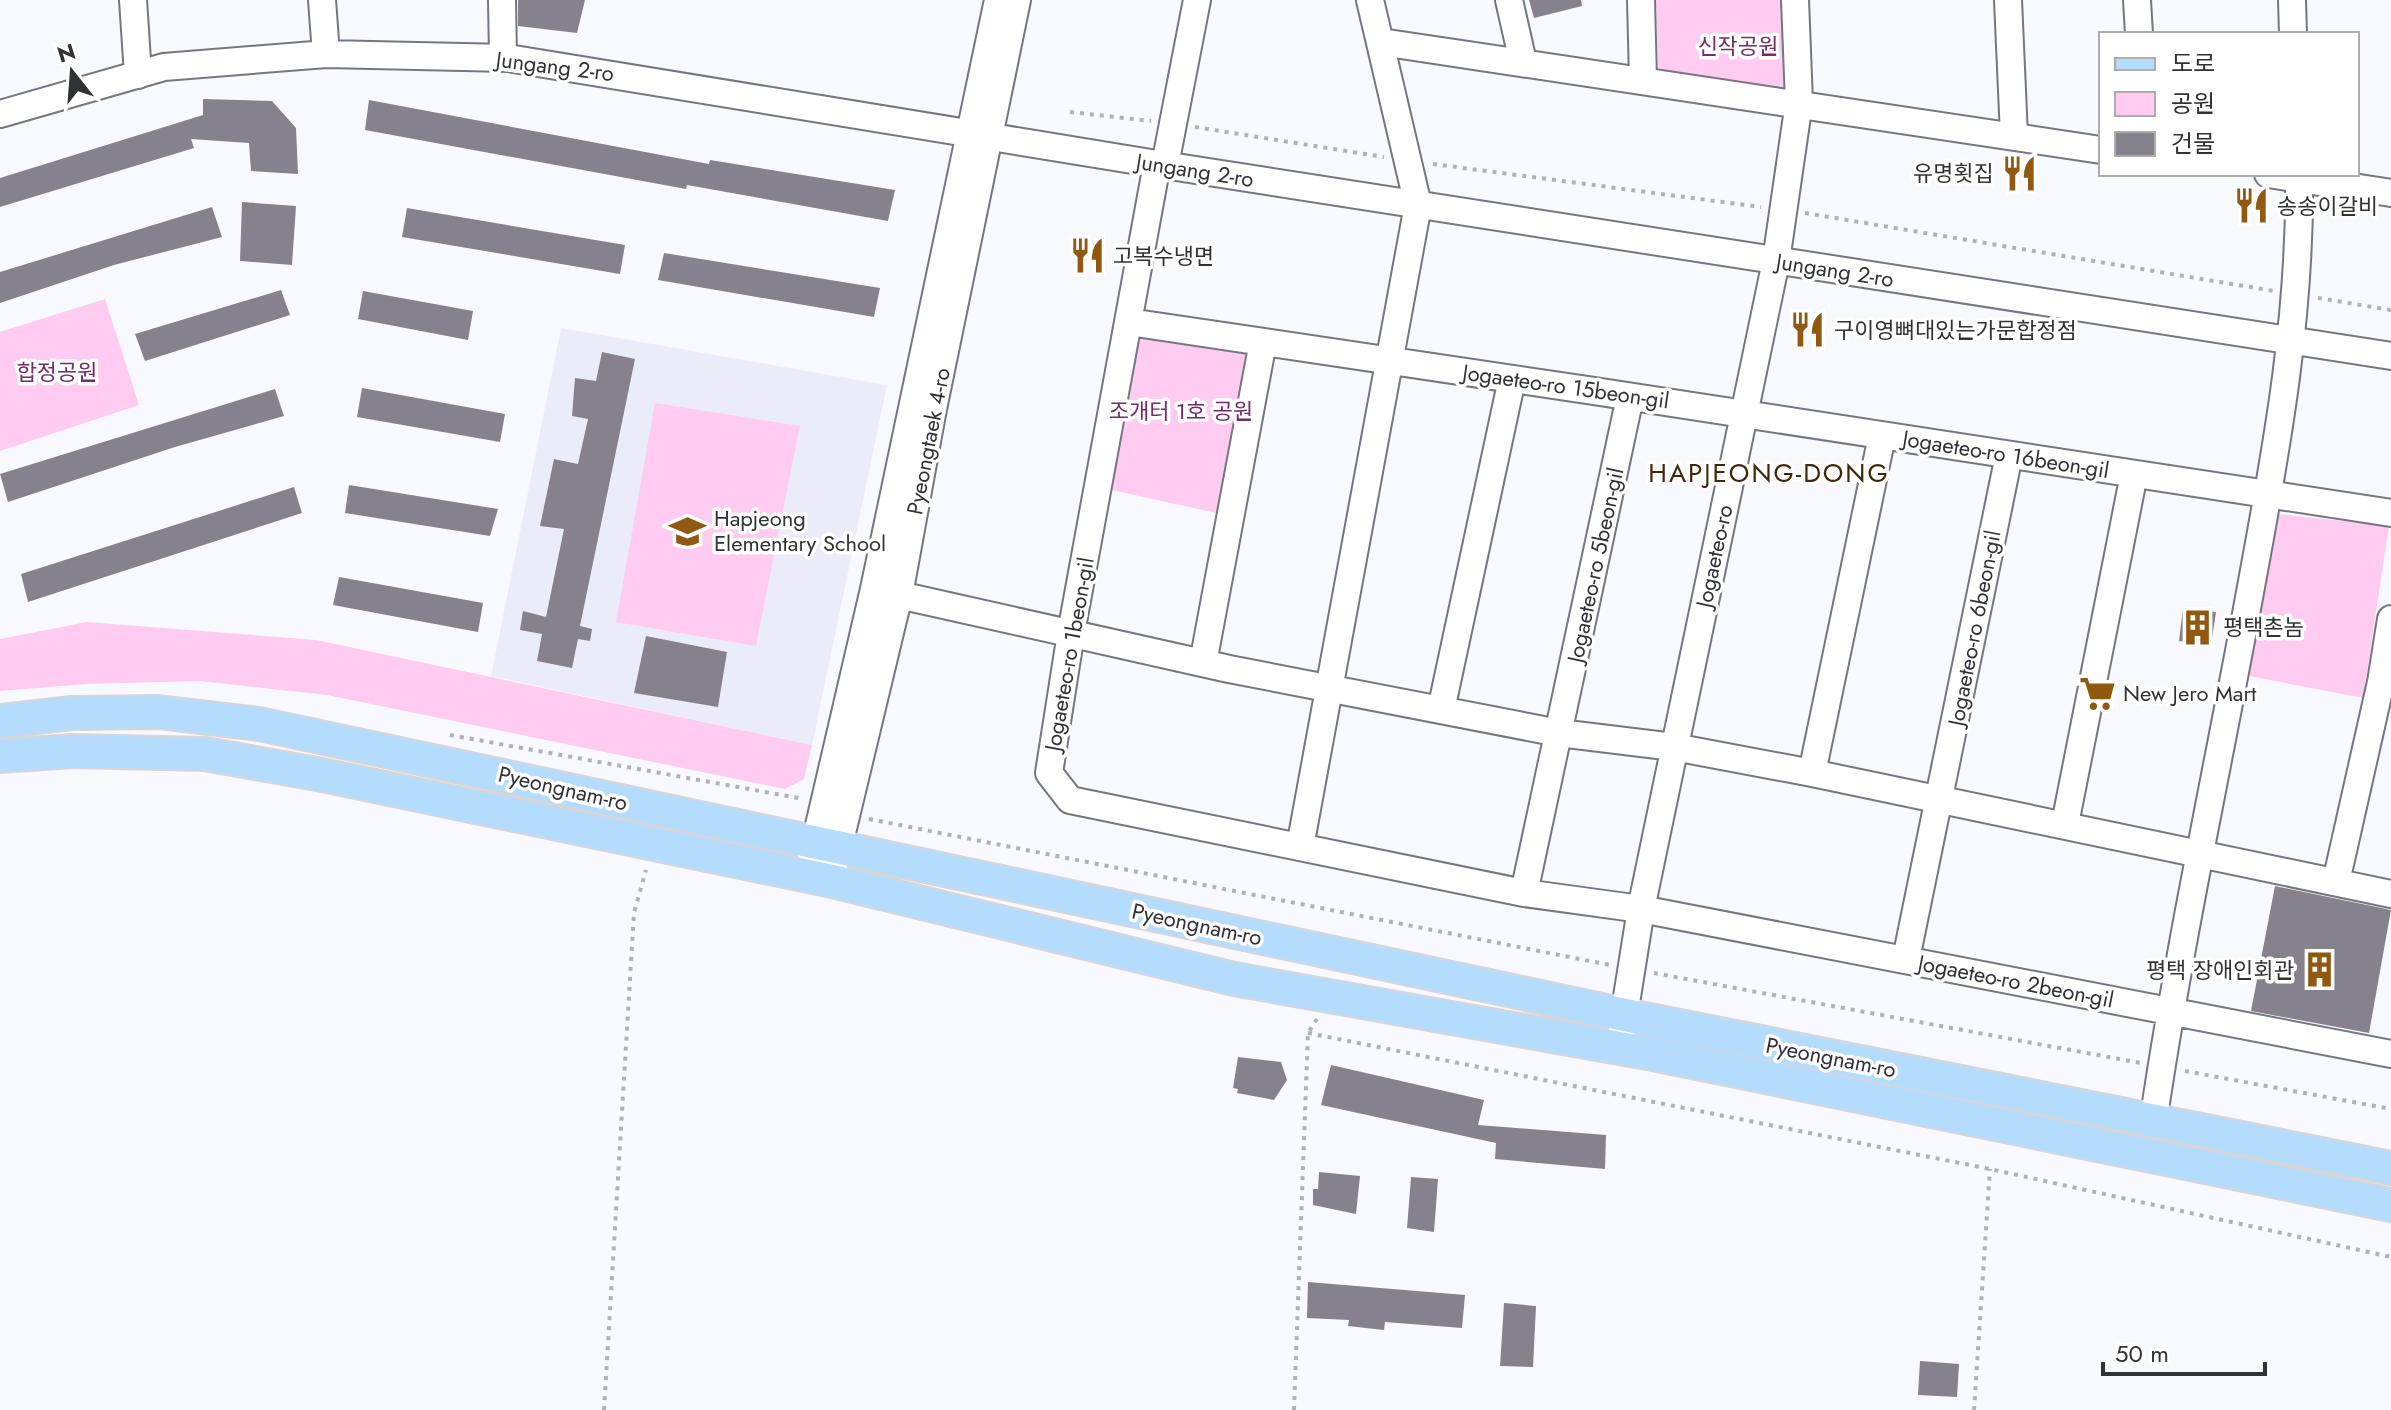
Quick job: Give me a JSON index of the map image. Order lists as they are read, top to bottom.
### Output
{
  "streets": {
    "main road": ["Pyeongnam-ro"],
    "street": [
      "Jungang 2-ro",
      "Jogaeteo-ro 15beon-gil",
      "Pyeongtaek 4-ro",
      "Jogaeteo-ro 16beon-gil",
      "Jogaeteo-ro",
      "Jogaeteo-ro 5beon-gil",
      "Jogaeteo-ro 6beon-gil",
      "Jogaeteo-ro 1beon-gil",
      "Jogaeteo-ro 2beon-gil"
    ]
  },
  "crossings": [
    ["Jungang 2-ro", "Pyeongtaek 4-ro"],
    ["Jungang 2-ro", "Jogaeteo-ro"],
    ["Jungang 2-ro", "Jogaeteo-ro 1beon-gil"],
    ["Jogaeteo-ro 15beon-gil", "Jogaeteo-ro 16beon-gil"],
    ["Jogaeteo-ro 15beon-gil", "Jogaeteo-ro"],
    ["Jogaeteo-ro 15beon-gil", "Jogaeteo-ro 5beon-gil"],
    ["Jogaeteo-ro 15beon-gil", "Jogaeteo-ro 1beon-gil"],
    ["Pyeongtaek 4-ro", "Pyeongnam-ro"],
    ["Jogaeteo-ro 16beon-gil", "Jogaeteo-ro"],
    ["Jogaeteo-ro 16beon-gil", "Jogaeteo-ro 6beon-gil"],
    ["Jogaeteo-ro", "Jogaeteo-ro 1beon-gil"],
    ["Jogaeteo-ro", "Pyeongnam-ro"],
    ["Jogaeteo-ro", "Jogaeteo-ro 2beon-gil"],
    ["Jogaeteo-ro 5beon-gil", "Jogaeteo-ro 1beon-gil"],
    ["Jogaeteo-ro 6beon-gil", "Jogaeteo-ro 2beon-gil"],
    ["Jogaeteo-ro 1beon-gil", "Jogaeteo-ro 2beon-gil"]
  ],
  "districts": ["HAPJEONG-DONG"],
  "parks": ["신작공원", "합정공원", "조개터 1호 공원"],
  "places": {
    "restaurant": [
      "유명횟집",
      "송송이갈비",
      "고복수냉면",
      "구이영뼈대있는가문합정점"
    ],
    "school or university": ["Hapjeong Elementary School"],
    "building": ["평택촌놈", "평택 장애인회관"],
    "supermarket": ["New Jero Mart"]
  },
  "legend": ["도로", "공원", "건물"],
  "scale_bar": "50 m",
  "north": "top"
}
